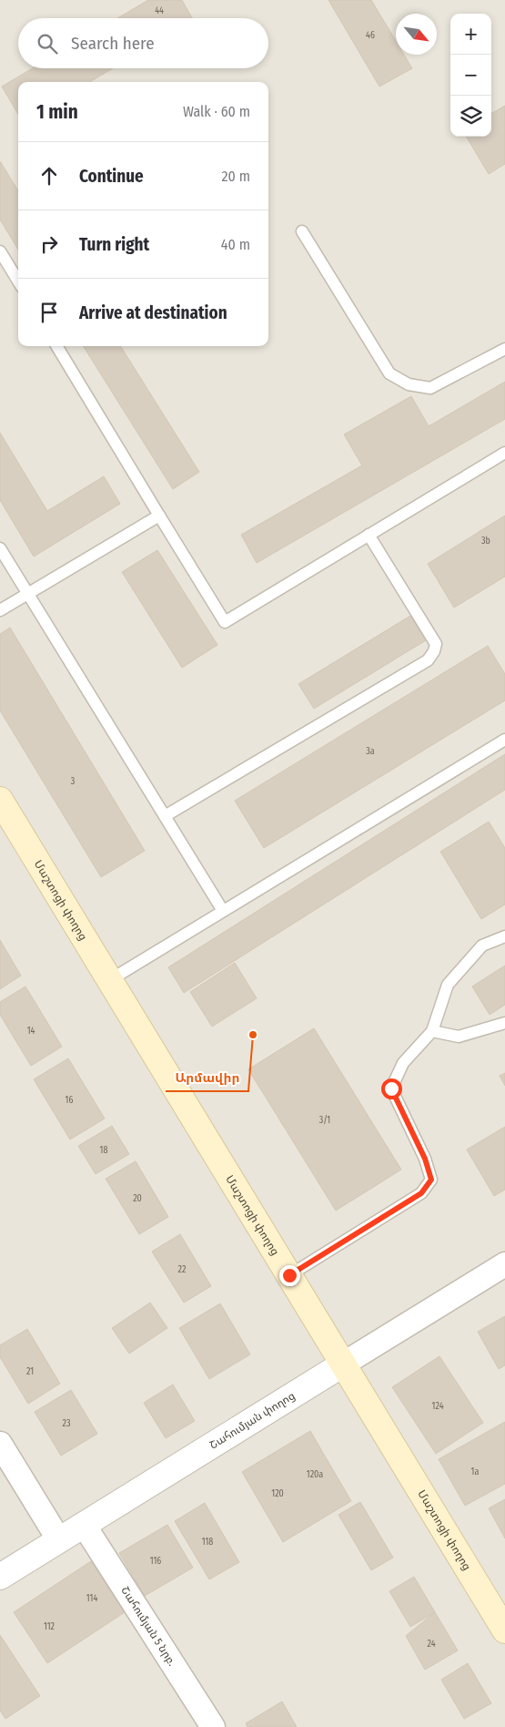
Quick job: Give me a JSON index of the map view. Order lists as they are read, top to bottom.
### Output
{
  "streets": {
    "main road": ["Մաշտոցի փողոց"],
    "street": ["Շահումյան փողոց", "Շահումյան 5 նրբ."]
  },
  "crossings": [
    ["Մաշտոցի փողոց", "Շահումյան փողոց"],
    ["Շահումյան փողոց", "Շահումյան 5 նրբ."]
  ],
  "places": ["Արմավիր"],
  "house_numbers": [
    "44",
    "46",
    "3b",
    "3a",
    "3",
    "14",
    "16",
    "3/1",
    "18",
    "20",
    "22",
    "21",
    "124",
    "23",
    "1a",
    "120a",
    "120",
    "118",
    "116",
    "114",
    "112",
    "24"
  ],
  "north": "bottom right",
  "page": {
    "map_buttons": ["+", "−"],
    "search": "Search here",
    "heading": ["1 min", "Walk · 60 m"],
    "list": [
      ["Continue", "20 m"],
      ["Turn right", "40 m"],
      "Arrive at destination"
    ]
  }
}
